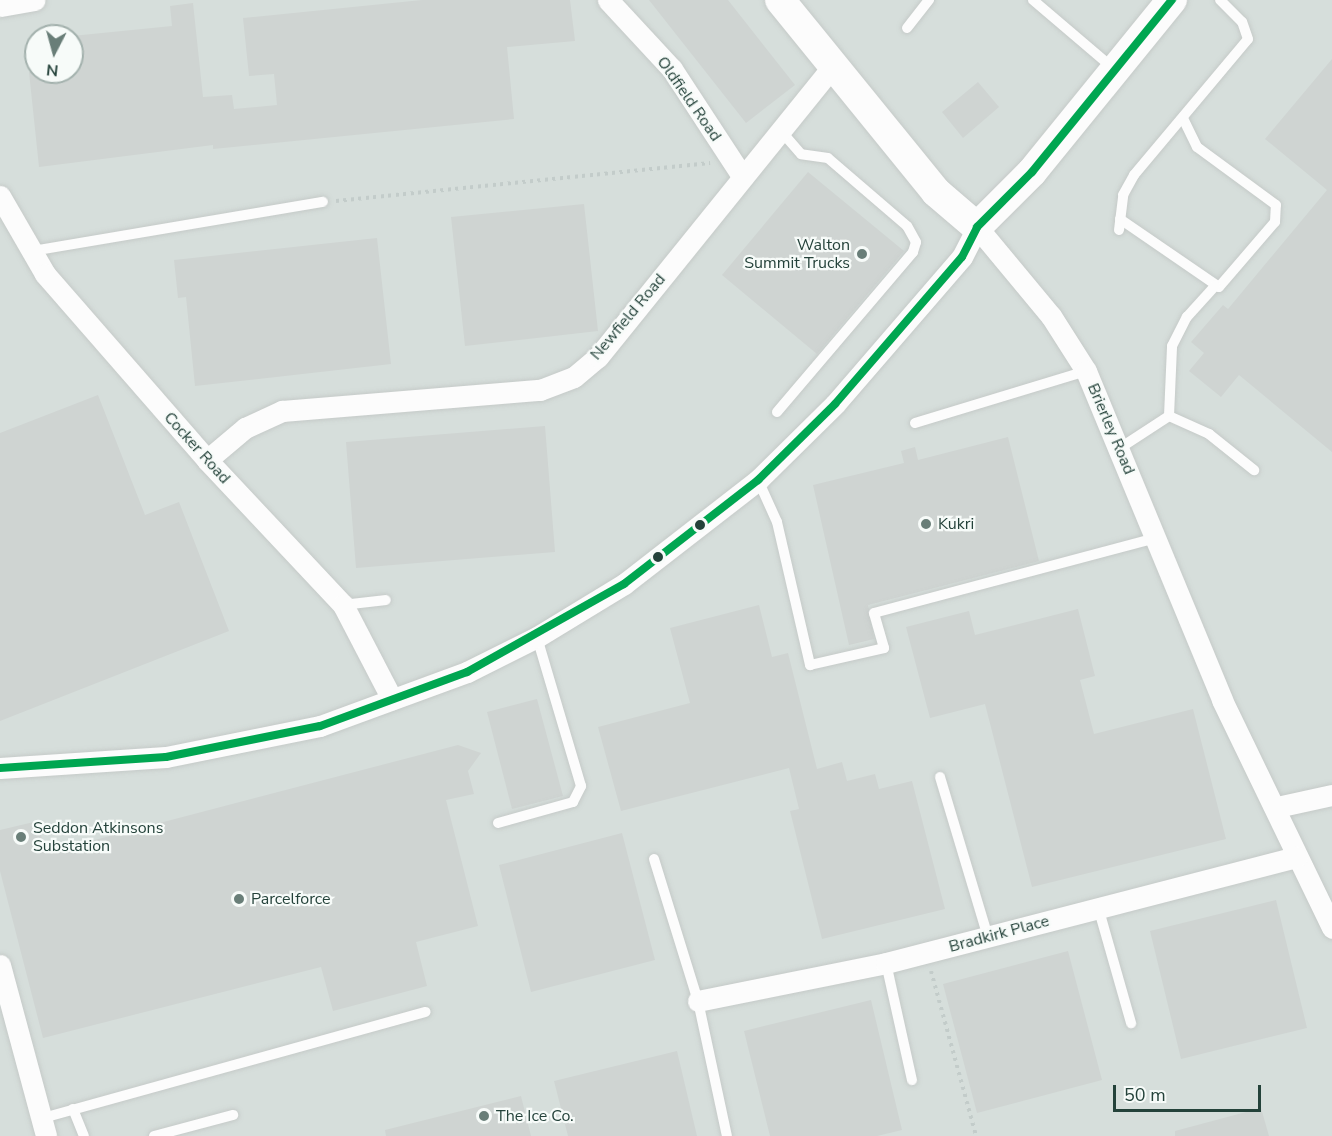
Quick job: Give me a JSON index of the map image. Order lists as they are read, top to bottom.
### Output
{
  "streets": {
    "street": [
      "Oldfield Road",
      "Newfield Road",
      "Brierley Road",
      "Cocker Road",
      "Bradkirk Place"
    ]
  },
  "crossings": [
    ["Oldfield Road", "Newfield Road"],
    ["Newfield Road", "Brierley Road"],
    ["Newfield Road", "Cocker Road"],
    ["Brierley Road", "Bradkirk Place"]
  ],
  "places": [
    "Walton Summit Trucks",
    "Kukri",
    "Seddon Atkinsons Substation",
    "Parcelforce",
    "The Ice Co."
  ],
  "scale_bar": "50 m",
  "north": "bottom"
}
